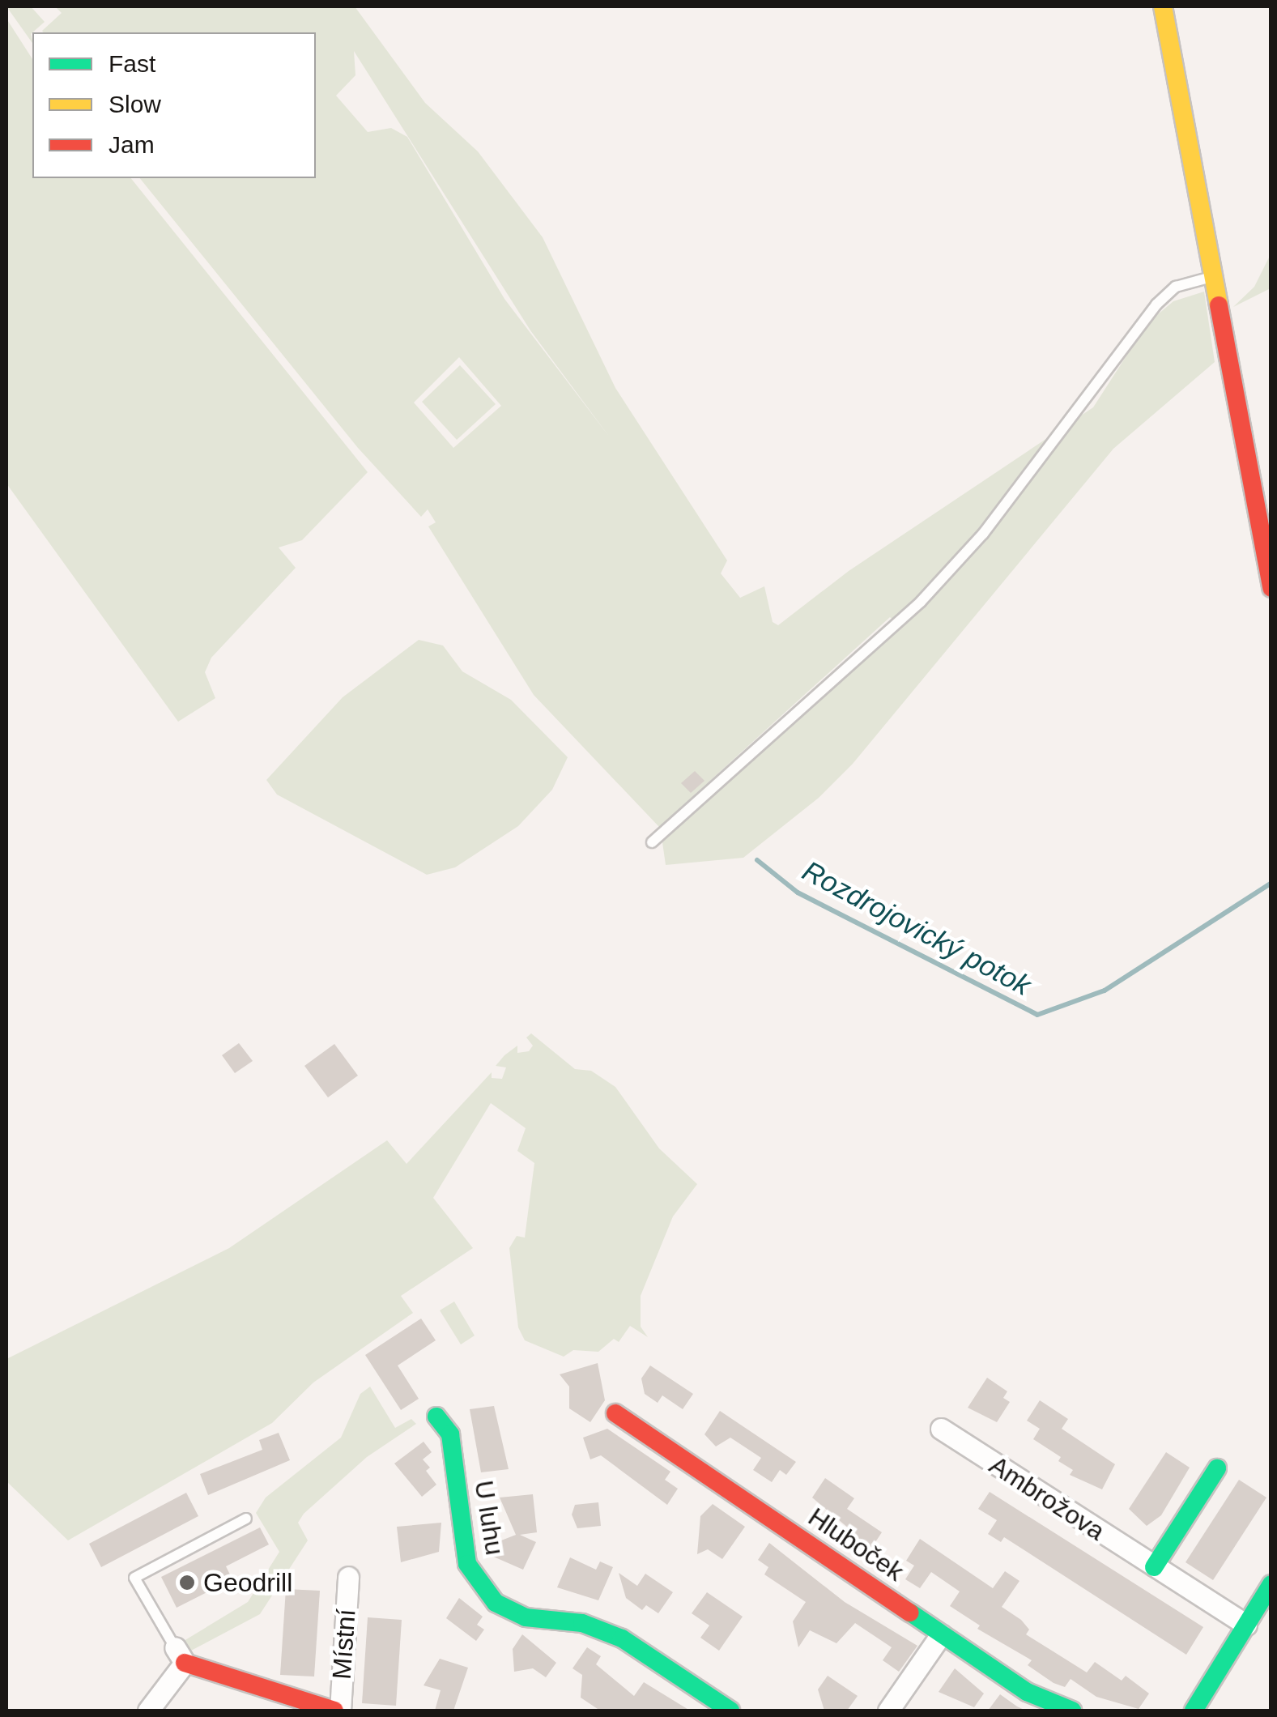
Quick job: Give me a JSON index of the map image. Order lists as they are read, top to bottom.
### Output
{
  "streets": {
    "street": [
      "Ambrožova",
      "U luhu",
      "Hluboček",
      "Místní"
    ]
  },
  "water": ["Rozdrojovický potok"],
  "places": ["Geodrill"],
  "legend": ["Fast", "Slow", "Jam"]
}
